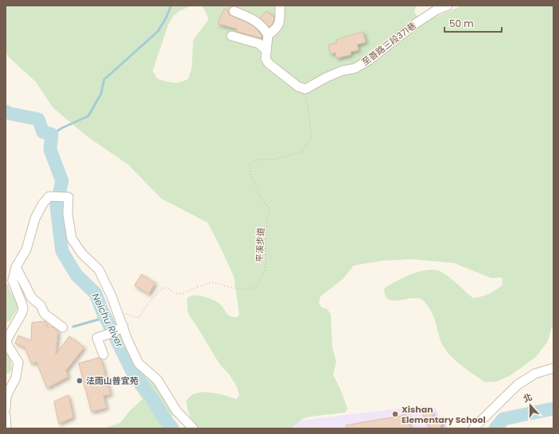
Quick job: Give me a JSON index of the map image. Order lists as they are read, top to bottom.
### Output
{
  "streets": {
    "street": ["至善路三段371巷"],
    "path": ["平溪步道"]
  },
  "crossings": [
    ["至善路三段371巷", "平溪步道"]
  ],
  "water": ["Neichu River"],
  "places": ["法雨山普宜苑", "Xishan Elementary School"],
  "scale_bar": "50 m",
  "north": "top"
}
